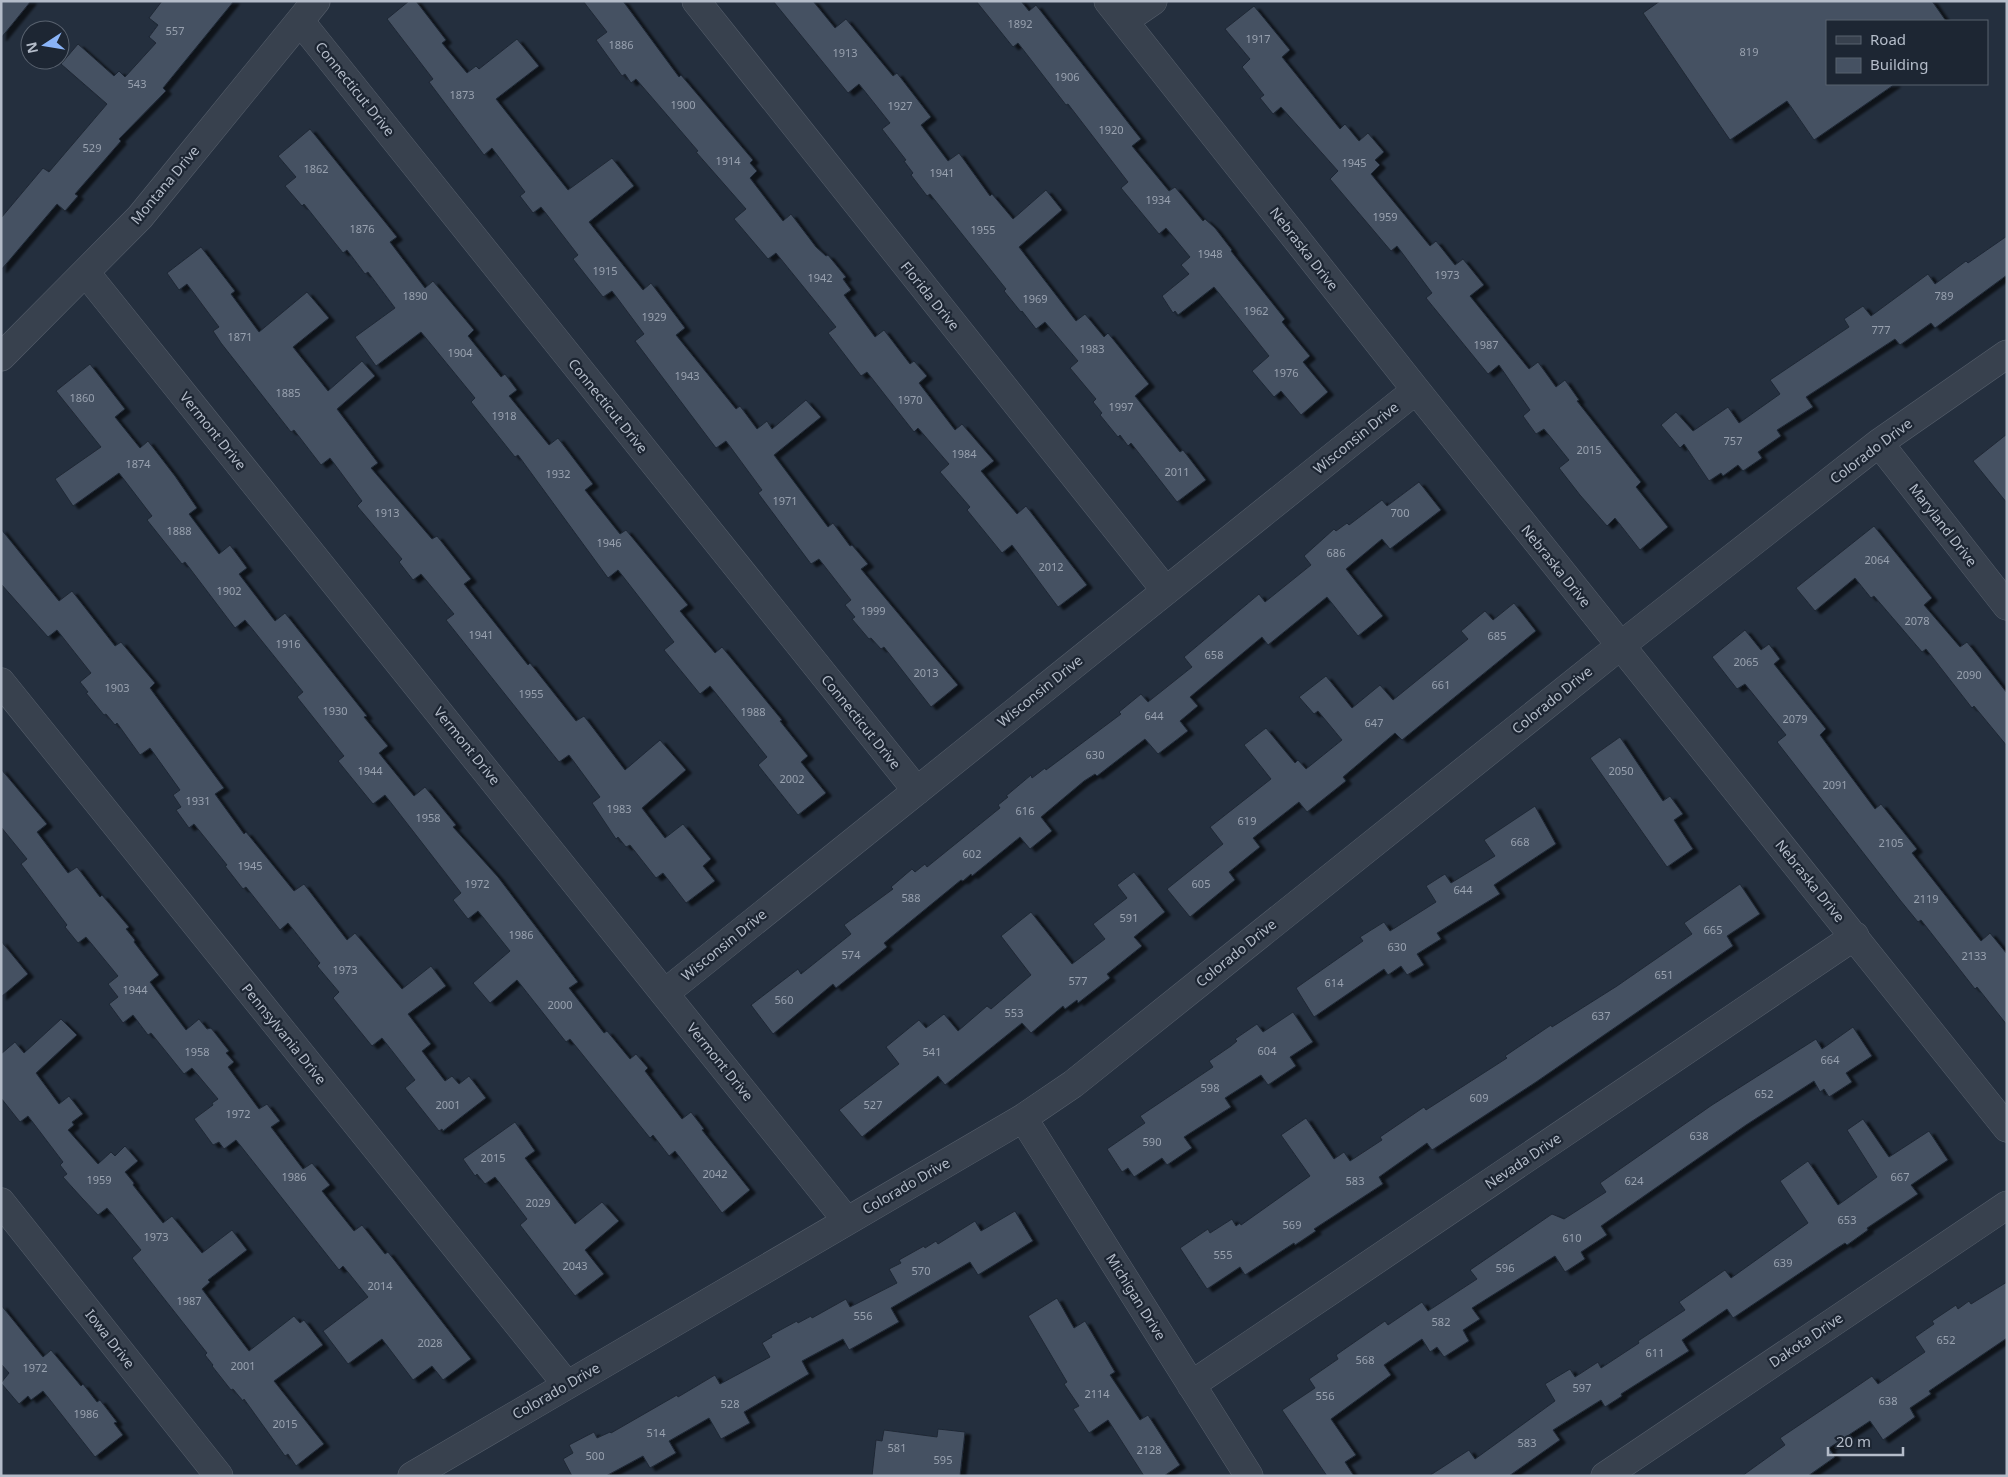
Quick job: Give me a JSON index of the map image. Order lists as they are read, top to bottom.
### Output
{
  "streets": {
    "street": [
      "Connecticut Drive",
      "Montana Drive",
      "Nebraska Drive",
      "Florida Drive",
      "Vermont Drive",
      "Wisconsin Drive",
      "Colorado Drive",
      "Maryland Drive",
      "Pennsylvania Drive",
      "Nevada Drive",
      "Michigan Drive",
      "Iowa Drive",
      "Dakota Drive"
    ]
  },
  "crossings": [
    ["Connecticut Drive", "Montana Drive"],
    ["Connecticut Drive", "Wisconsin Drive"],
    ["Montana Drive", "Vermont Drive"],
    ["Nebraska Drive", "Wisconsin Drive"],
    ["Nebraska Drive", "Colorado Drive"],
    ["Nebraska Drive", "Nevada Drive"],
    ["Florida Drive", "Wisconsin Drive"],
    ["Vermont Drive", "Wisconsin Drive"],
    ["Vermont Drive", "Colorado Drive"],
    ["Colorado Drive", "Maryland Drive"],
    ["Colorado Drive", "Pennsylvania Drive"],
    ["Colorado Drive", "Michigan Drive"],
    ["Nevada Drive", "Michigan Drive"]
  ],
  "house_numbers": [
    "1892",
    "557",
    "1917",
    "1886",
    "819",
    "1913",
    "1906",
    "543",
    "1873",
    "1900",
    "1927",
    "1920",
    "529",
    "1914",
    "1945",
    "1862",
    "1941",
    "1934",
    "1959",
    "1876",
    "1955",
    "1948",
    "1915",
    "1973",
    "1942",
    "1890",
    "789",
    "1969",
    "1962",
    "1929",
    "777",
    "1871",
    "1987",
    "1983",
    "1904",
    "1976",
    "1943",
    "1885",
    "1860",
    "1970",
    "1997",
    "1918",
    "757",
    "2015",
    "1984",
    "1874",
    "2011",
    "1932",
    "1971",
    "1913",
    "700",
    "1888",
    "1946",
    "686",
    "2064",
    "2012",
    "1902",
    "1999",
    "2078",
    "1941",
    "685",
    "1916",
    "658",
    "2065",
    "2013",
    "2090",
    "661",
    "1903",
    "1955",
    "1930",
    "1988",
    "644",
    "2079",
    "647",
    "630",
    "1944",
    "2050",
    "2002",
    "2091",
    "1931",
    "1983",
    "616",
    "1958",
    "619",
    "668",
    "2105",
    "602",
    "1945",
    "1972",
    "605",
    "644",
    "588",
    "2119",
    "591",
    "665",
    "1986",
    "630",
    "574",
    "2133",
    "1973",
    "651",
    "577",
    "614",
    "1944",
    "560",
    "2000",
    "553",
    "637",
    "604",
    "1958",
    "541",
    "664",
    "598",
    "652",
    "609",
    "2001",
    "527",
    "1972",
    "638",
    "590",
    "2015",
    "2042",
    "1986",
    "667",
    "1959",
    "583",
    "624",
    "2029",
    "653",
    "569",
    "1973",
    "610",
    "555",
    "639",
    "2043",
    "596",
    "570",
    "2014",
    "1987",
    "556",
    "582",
    "652",
    "2028",
    "611",
    "568",
    "2001",
    "1972",
    "597",
    "2114",
    "556",
    "638",
    "528",
    "1986",
    "2015",
    "514",
    "583",
    "581",
    "2128",
    "500",
    "595"
  ],
  "legend": ["Road", "Building"],
  "scale_bar": "20 m",
  "north": "left"
}
